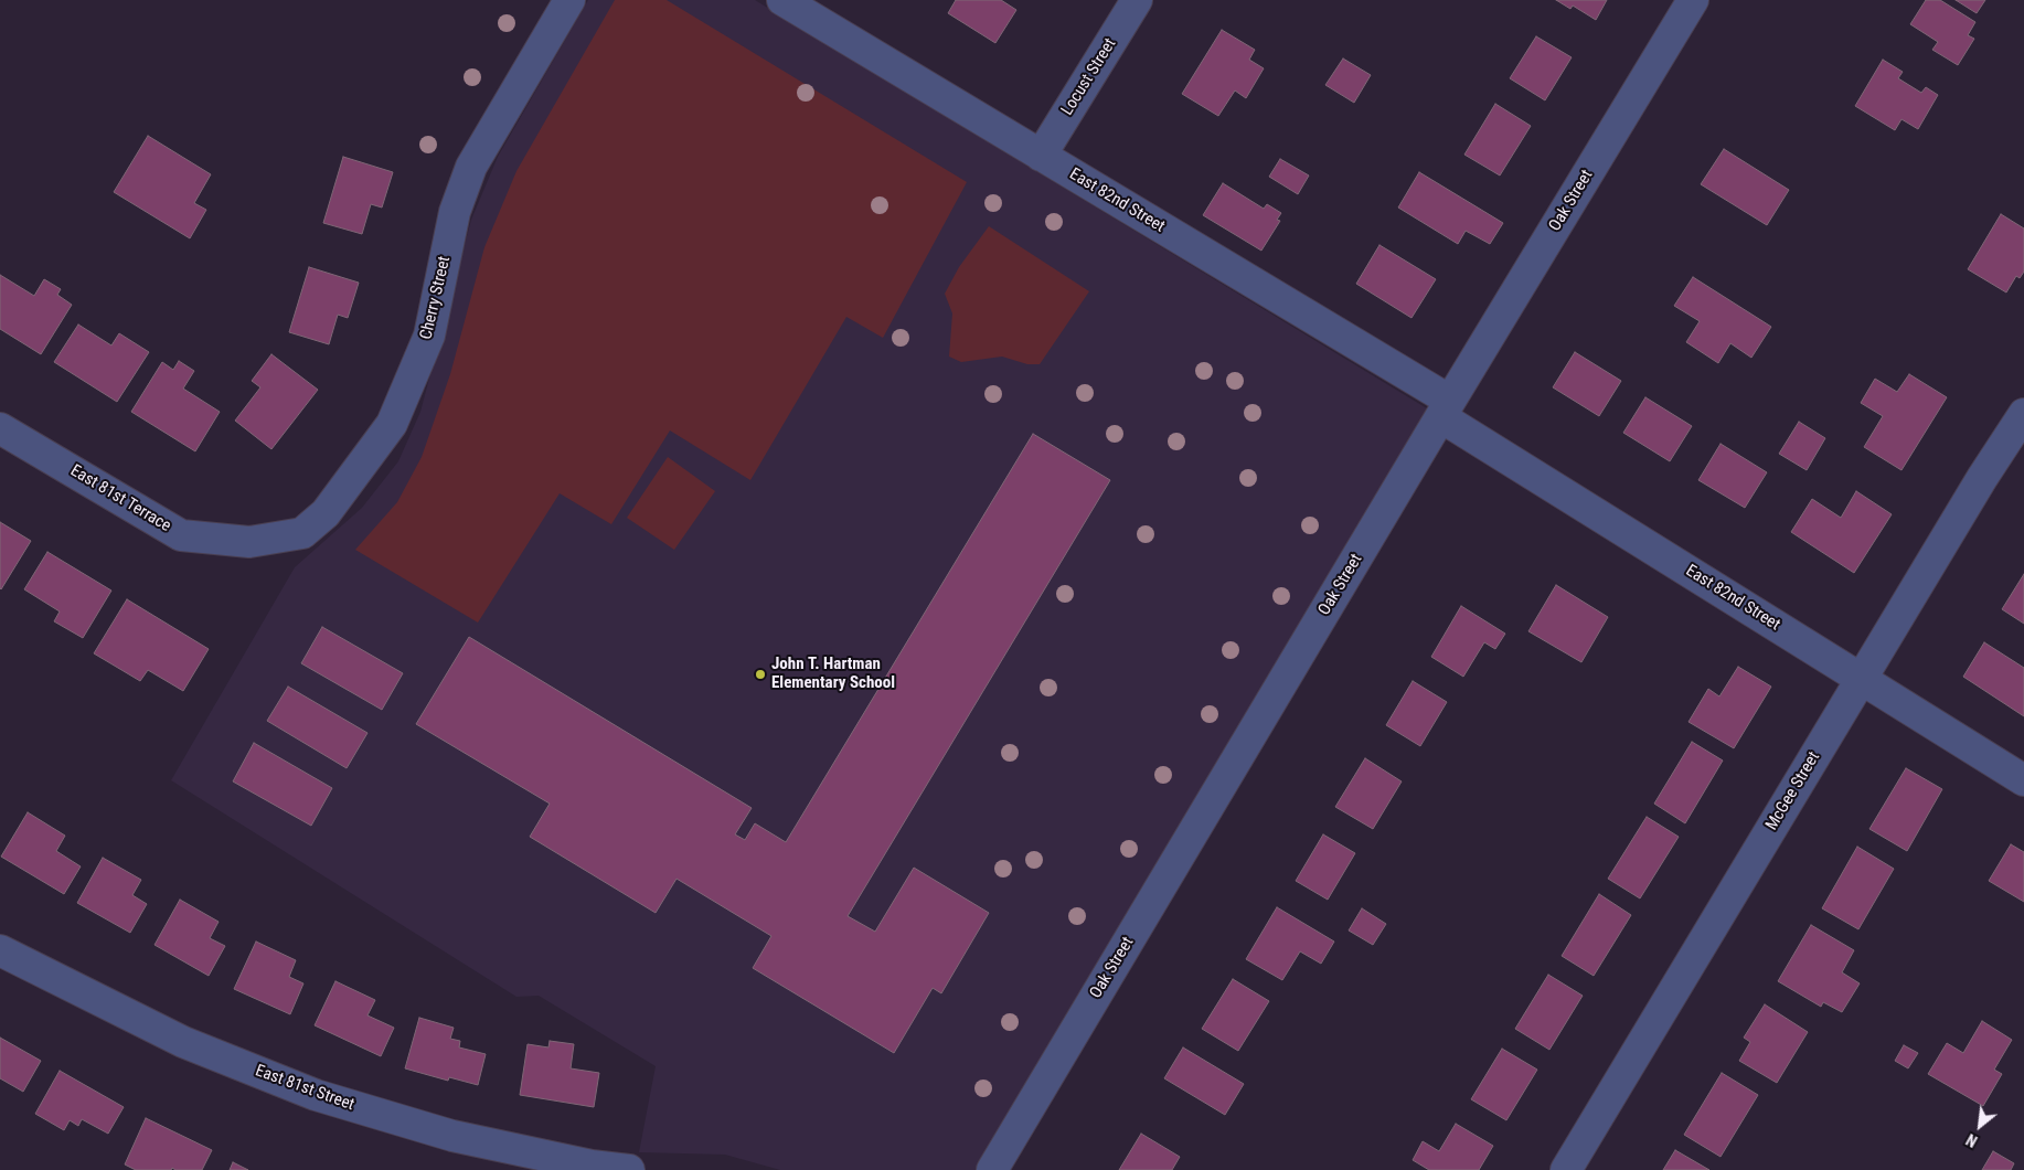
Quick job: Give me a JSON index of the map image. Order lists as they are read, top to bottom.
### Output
{
  "streets": {
    "street": [
      "Locust Street",
      "East 82nd Street",
      "Oak Street",
      "Cherry Street",
      "East 81st Terrace",
      "McGee Street",
      "East 81st Street"
    ]
  },
  "crossings": [
    ["Locust Street", "East 82nd Street"],
    ["East 82nd Street", "Oak Street"],
    ["East 82nd Street", "McGee Street"],
    ["Cherry Street", "East 81st Terrace"]
  ],
  "places": ["John T. Hartman Elementary School"],
  "north": "bottom left"
}
